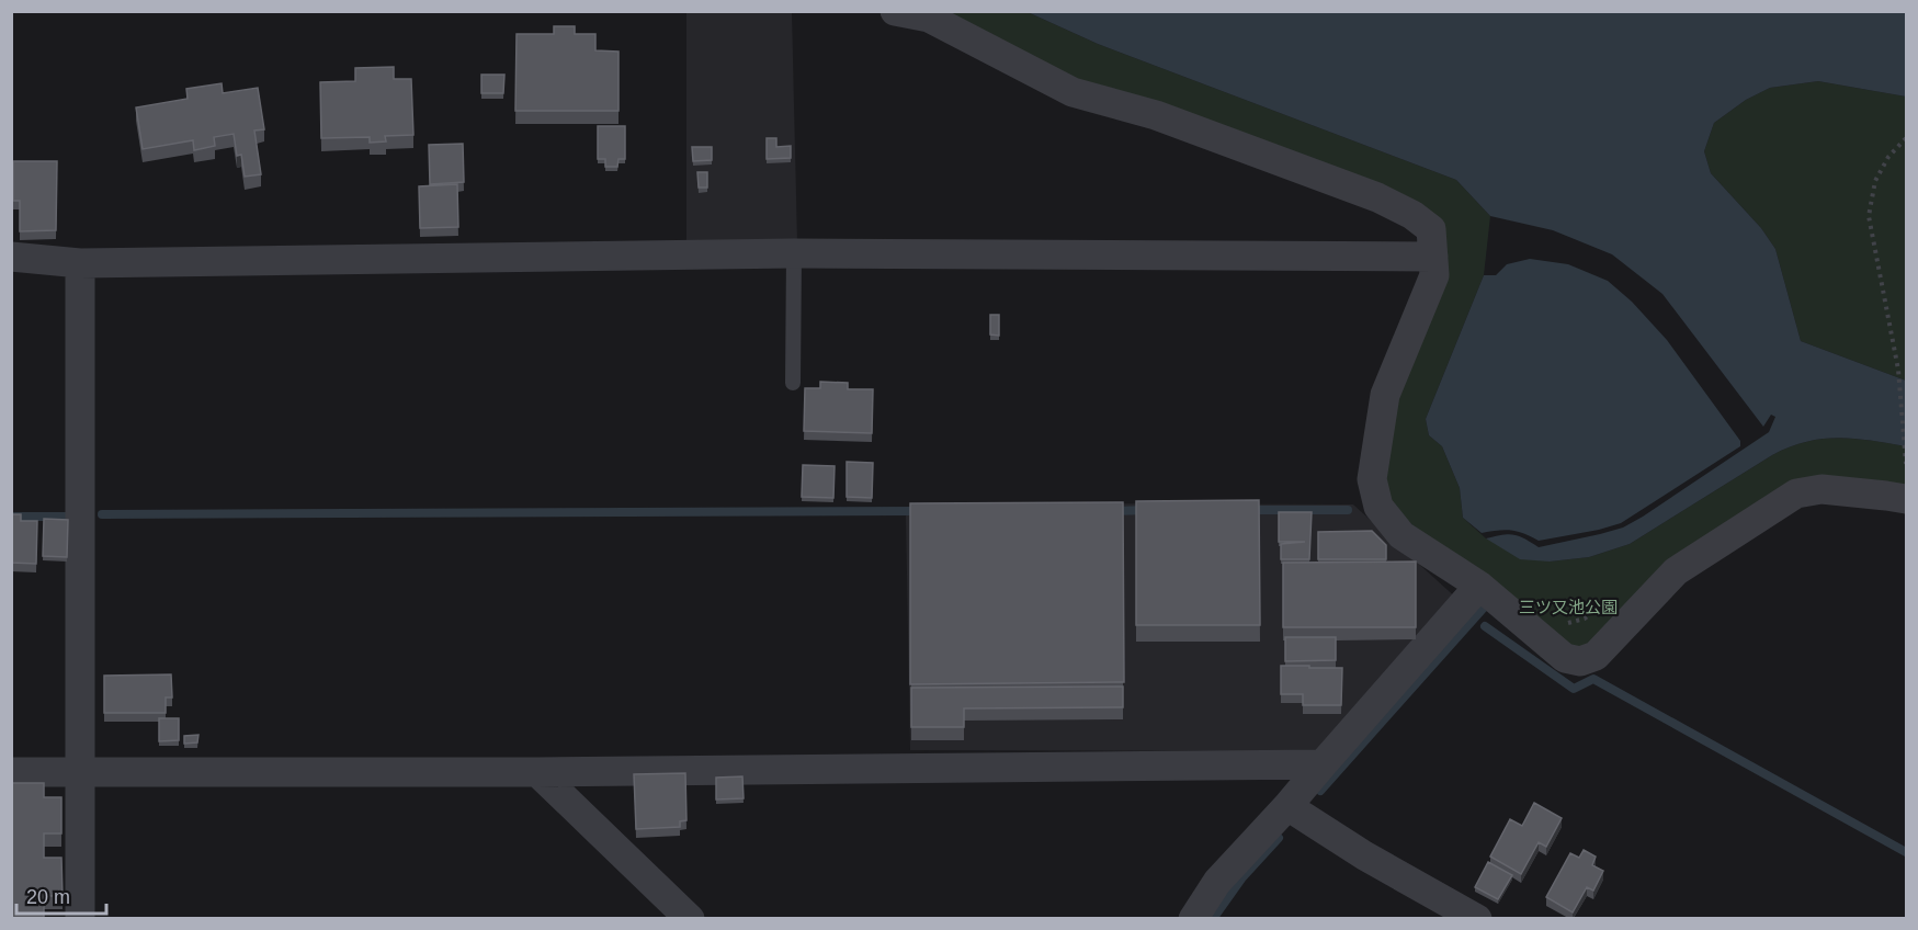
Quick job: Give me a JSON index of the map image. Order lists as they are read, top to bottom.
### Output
{
  "parks": ["三ツ又池公園"],
  "scale_bar": "20 m"
}
